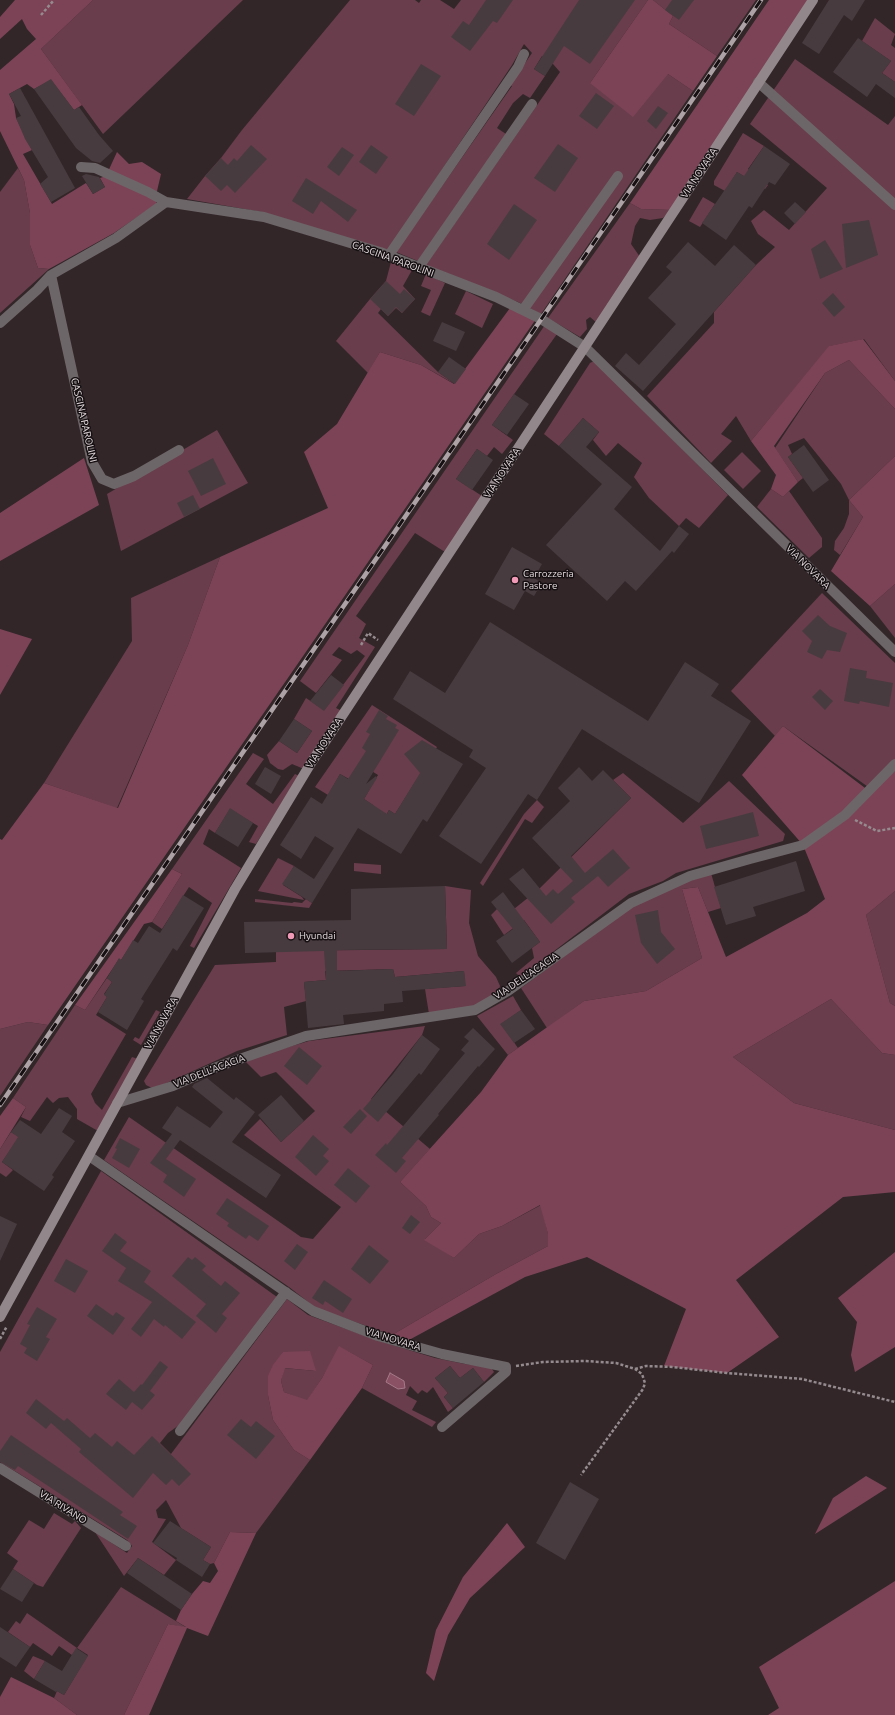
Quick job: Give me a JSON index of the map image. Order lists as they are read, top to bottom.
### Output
{
  "streets": {
    "main road": ["VIA NOVARA"],
    "street": ["CASCINA PAROLINI", "VIA DELL'ACACIA", "VIA RIVANO"]
  },
  "crossings": [
    ["VIA NOVARA", "CASCINA PAROLINI"],
    ["VIA NOVARA", "VIA DELL'ACACIA"]
  ],
  "places": ["Carrozzeria Pastore", "Hyundai"]
}
